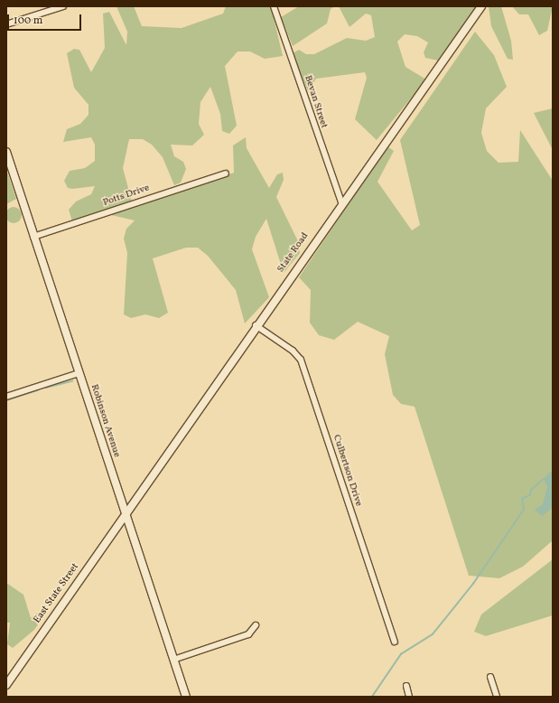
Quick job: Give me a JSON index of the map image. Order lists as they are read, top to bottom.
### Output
{
  "streets": {
    "street": [
      "Bevan Street",
      "Potts Drive",
      "State Road",
      "Robinson Avenue",
      "Culbertson Drive",
      "East State Street"
    ]
  },
  "crossings": [
    ["Bevan Street", "State Road"],
    ["Potts Drive", "Robinson Avenue"],
    ["State Road", "Robinson Avenue"],
    ["State Road", "Culbertson Drive"],
    ["State Road", "East State Street"],
    ["Robinson Avenue", "East State Street"]
  ],
  "scale_bar": "100 m"
}
